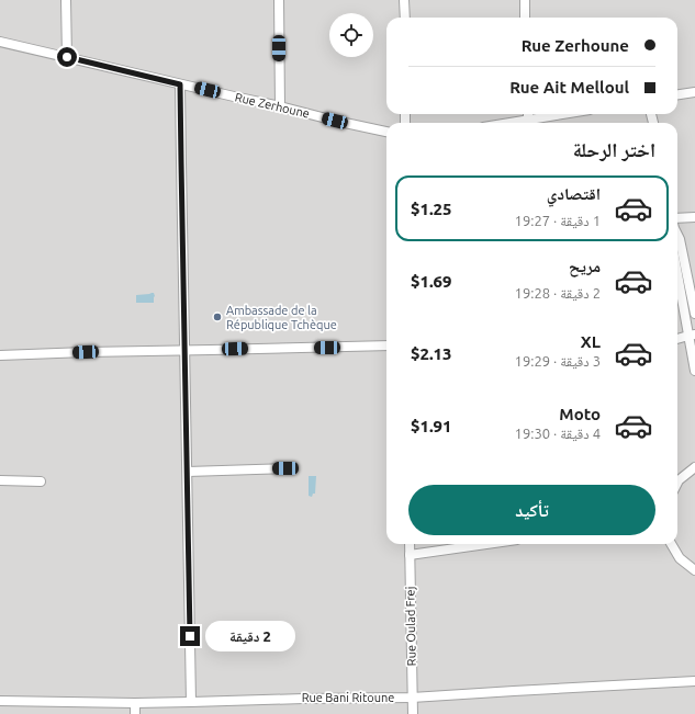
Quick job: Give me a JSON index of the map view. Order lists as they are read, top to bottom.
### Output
{
  "streets": {
    "street": ["Rue Zerhoune", "Rue Oulad Frej", "Rue Bani Ritoune"]
  },
  "crossings": [
    ["Rue Oulad Frej", "Rue Bani Ritoune"]
  ],
  "places": ["Ambassade de la République Tchèque"],
  "page": {
    "banner": ["Rue Zerhoune", "Rue Ait Melloul"],
    "heading": "اختر الرحلة",
    "list": [
      {
        "name": "اقتصادي",
        "note": "1 دقيقة · 19:27",
        "value": "$1.25"
      },
      {
        "name": "مريح",
        "note": "2 دقيقة · 19:28",
        "value": "$1.69"
      },
      {
        "name": "XL",
        "note": "3 دقيقة · 19:29",
        "value": "$2.13"
      },
      {
        "name": "Moto",
        "note": "4 دقيقة · 19:30",
        "value": "$1.91"
      }
    ],
    "buttons": "تأكيد",
    "bubble": "2 دقيقة"
  }
}
